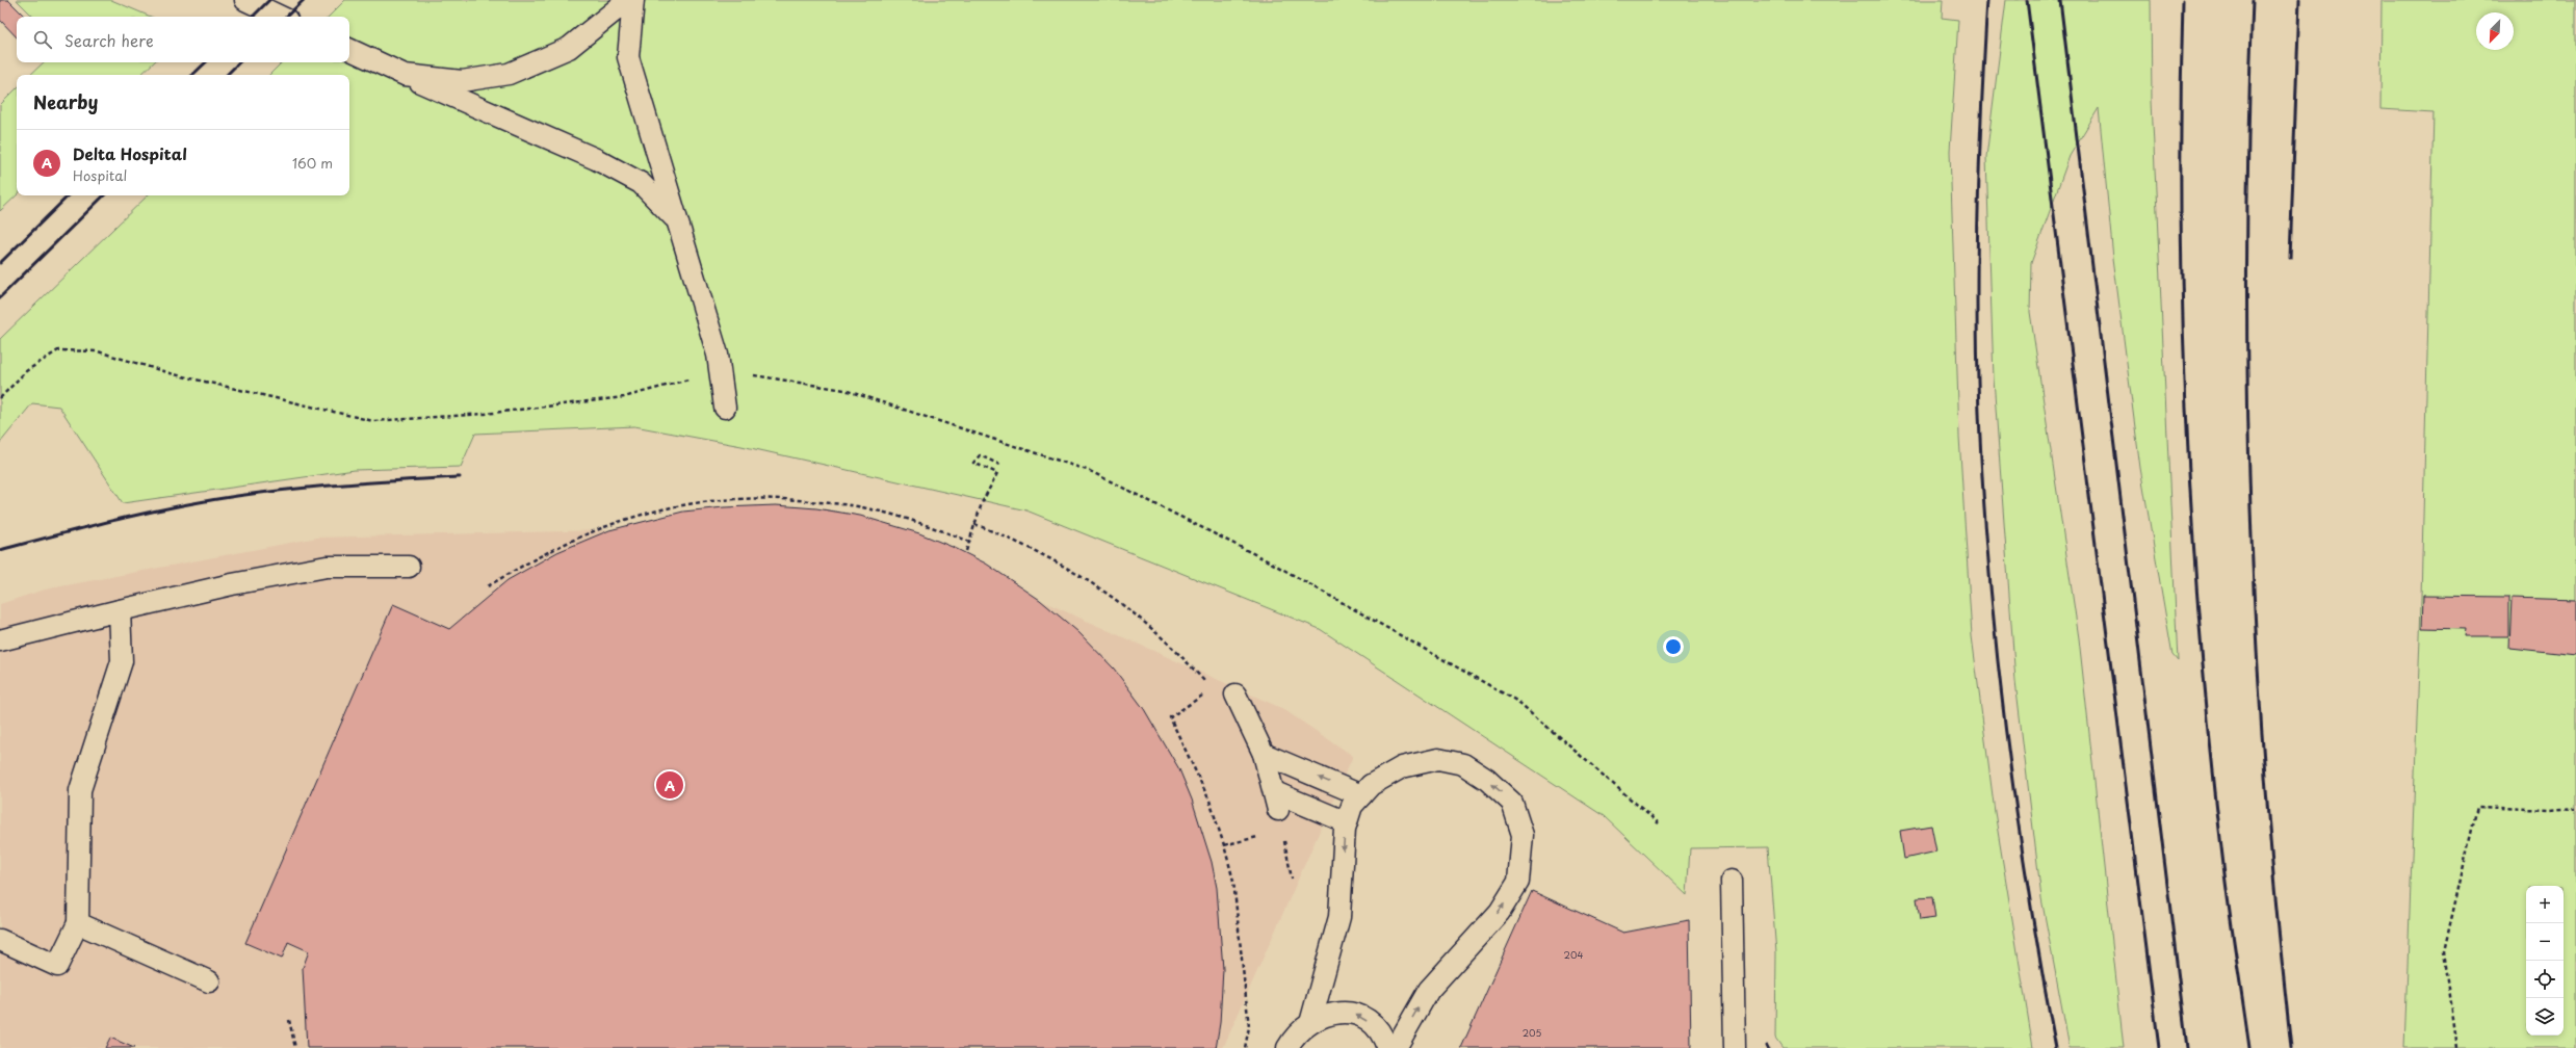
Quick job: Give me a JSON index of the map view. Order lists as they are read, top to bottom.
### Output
{
  "house_numbers": ["204", "205"],
  "north": "bottom left",
  "page": {
    "search": "Search here",
    "heading": "Nearby",
    "list": [
      {
        "mark": "A",
        "name": "Delta Hospital",
        "note": "Hospital",
        "value": "160 m"
      }
    ],
    "pins": "A",
    "map_buttons": ["+", "−"]
  }
}
